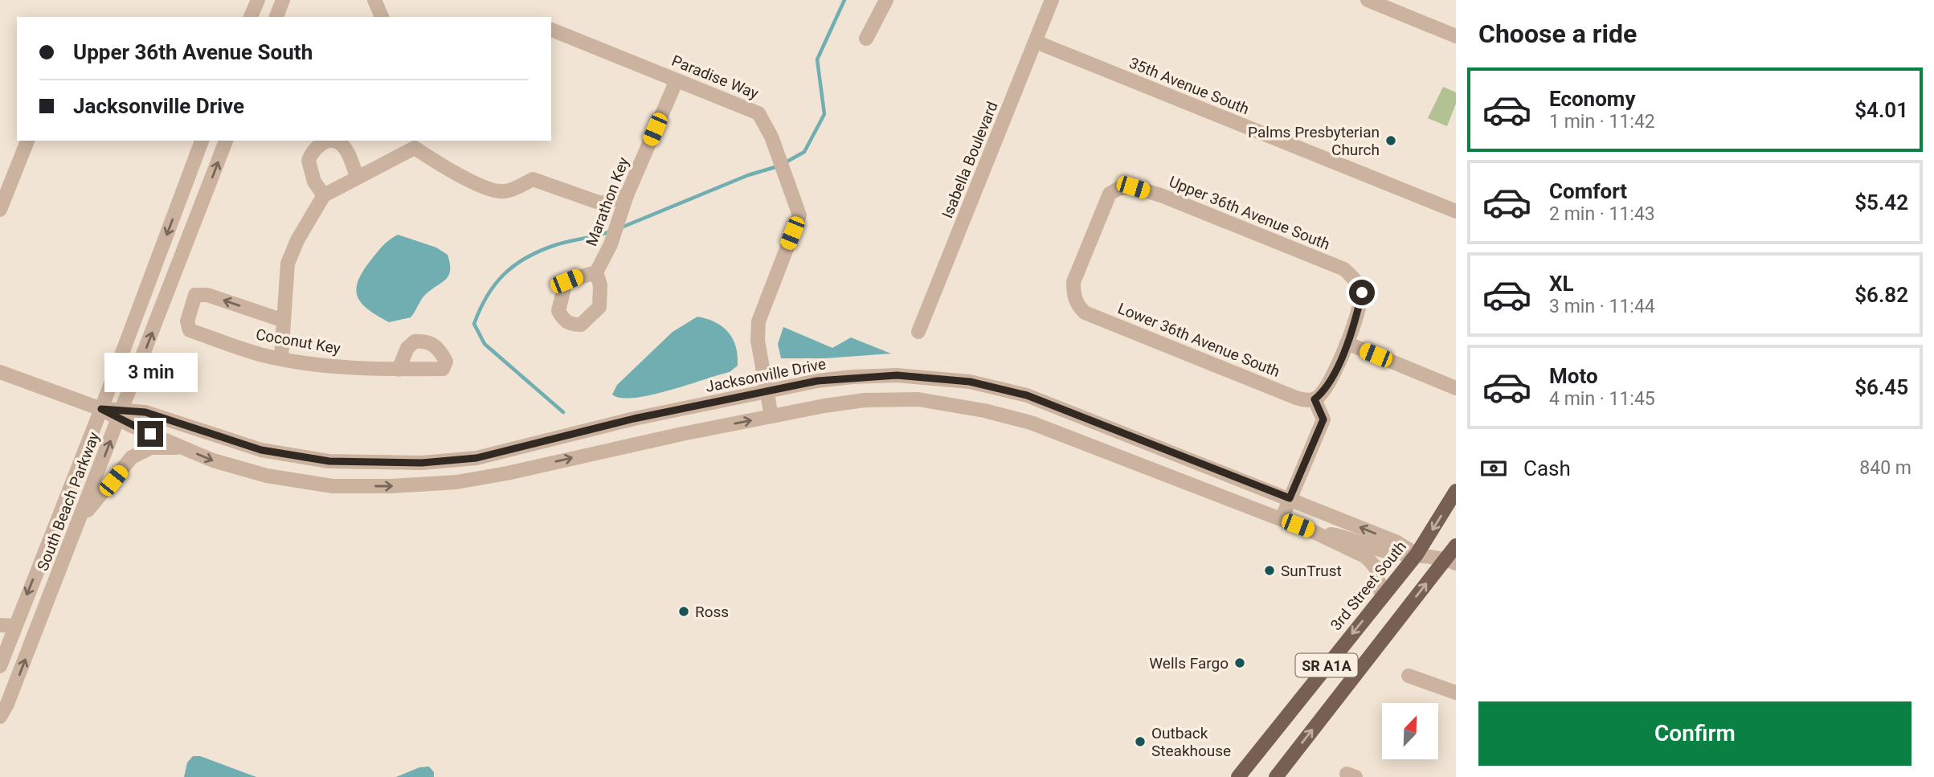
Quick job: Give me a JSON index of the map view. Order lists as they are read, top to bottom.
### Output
{
  "streets": {
    "main road": ["3rd Street South", "SR A1A"],
    "street": [
      "Paradise Way",
      "35th Avenue South",
      "Isabella Boulevard",
      "Marathon Key",
      "Upper 36th Avenue South",
      "Lower 36th Avenue South",
      "Coconut Key",
      "Jacksonville Drive",
      "South Beach Parkway"
    ]
  },
  "crossings": [
    ["Paradise Way", "Marathon Key"],
    ["Paradise Way", "Jacksonville Drive"],
    ["35th Avenue South", "Isabella Boulevard"],
    ["Upper 36th Avenue South", "Lower 36th Avenue South"],
    ["Jacksonville Drive", "South Beach Parkway"],
    ["Jacksonville Drive", "3rd Street South"],
    ["Jacksonville Drive", "SR A1A"]
  ],
  "places": [
    "Palms Presbyterian Church",
    "SunTrust",
    "Ross",
    "Wells Fargo",
    "Outback Steakhouse"
  ],
  "north": "top right",
  "page": {
    "heading": "Choose a ride",
    "banner": ["Upper 36th Avenue South", "Jacksonville Drive"],
    "list": [
      {
        "name": "Economy",
        "note": "1 min · 11:42",
        "value": "$4.01"
      },
      {
        "name": "Comfort",
        "note": "2 min · 11:43",
        "value": "$5.42"
      },
      {
        "name": "XL",
        "note": "3 min · 11:44",
        "value": "$6.82"
      },
      {
        "name": "Moto",
        "note": "4 min · 11:45",
        "value": "$6.45"
      }
    ],
    "bubble": "3 min",
    "pay": ["Cash", "840 m"],
    "buttons": "Confirm"
  }
}
